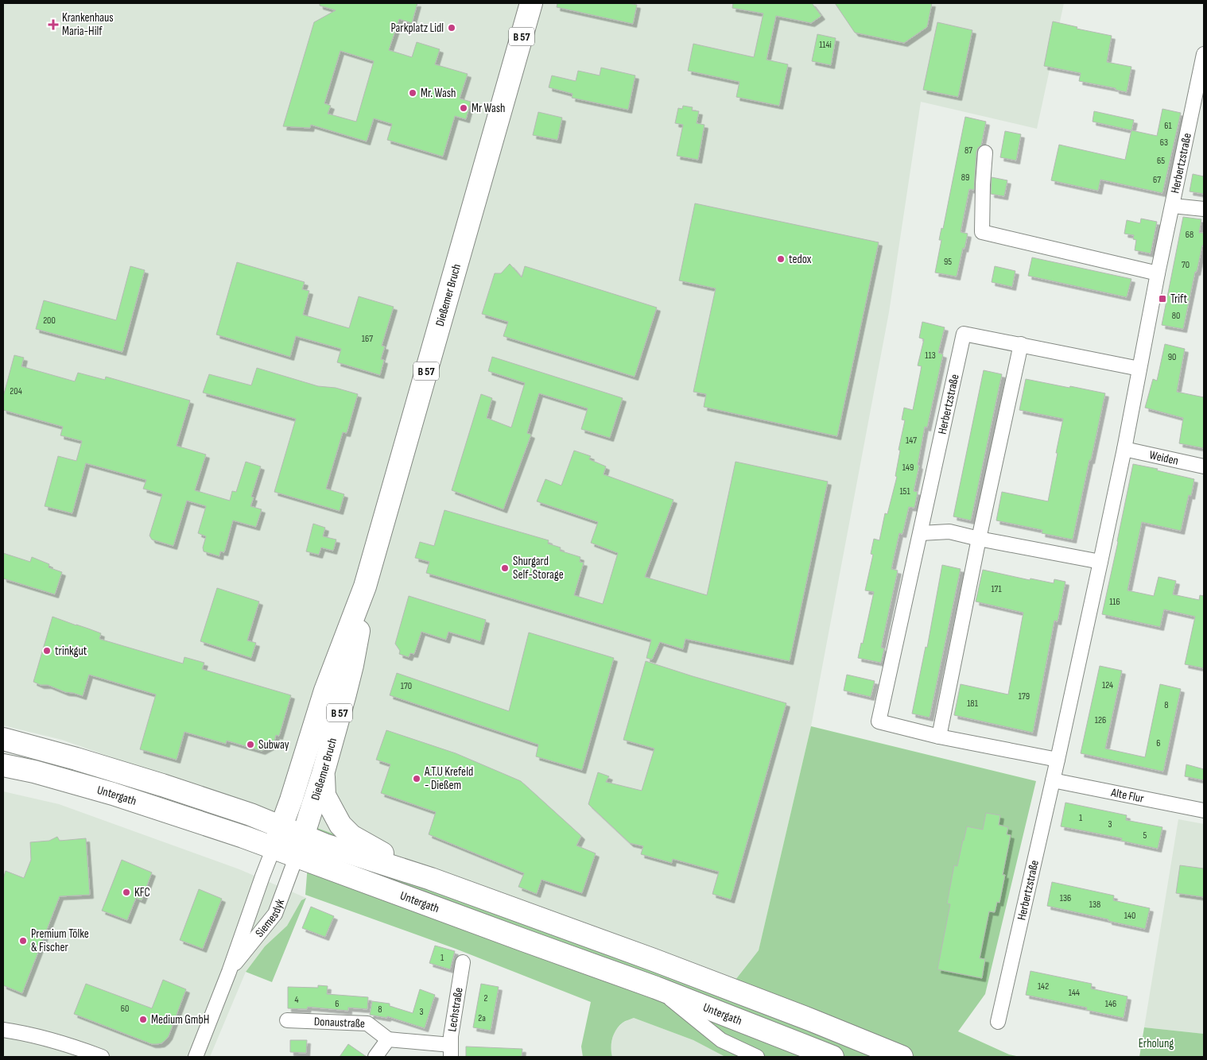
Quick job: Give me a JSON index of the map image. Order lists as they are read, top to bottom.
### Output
{
  "streets": {
    "main road": ["B 57", "Dießemer Bruch", "Untergath"],
    "street": [
      "Herbertzstraße",
      "Weiden",
      "Alte Flur",
      "Siemesdyk",
      "Lechstraße",
      "Donaustraße"
    ]
  },
  "crossings": [
    ["Herbertzstraße", "Weiden"],
    ["Herbertzstraße", "Alte Flur"],
    ["Dießemer Bruch", "Untergath"],
    ["Dießemer Bruch", "Siemesdyk"],
    ["Untergath", "Siemesdyk"]
  ],
  "parks": ["Erholung"],
  "places": {
    "health": ["Krankenhaus Maria-Hilf"],
    "other": [
      "Parkplatz Lidl",
      "Mr. Wash",
      "Mr Wash",
      "tedox",
      "Shurgard Self-Storage",
      "trinkgut",
      "Subway",
      "A.T.U Krefeld - Dießem",
      "KFC",
      "Premium Tölke & Fischer",
      "Medium GmbH"
    ],
    "transit": ["Trift"]
  },
  "house_numbers": [
    "114i",
    "61",
    "63",
    "87",
    "65",
    "89",
    "67",
    "68",
    "95",
    "70",
    "80",
    "200",
    "167",
    "113",
    "90",
    "204",
    "147",
    "149",
    "151",
    "171",
    "116",
    "124",
    "170",
    "179",
    "181",
    "8",
    "126",
    "6",
    "1",
    "3",
    "5",
    "136",
    "138",
    "140",
    "1",
    "142",
    "144",
    "2",
    "4",
    "6",
    "146",
    "60",
    "8",
    "3",
    "2a"
  ]
}
